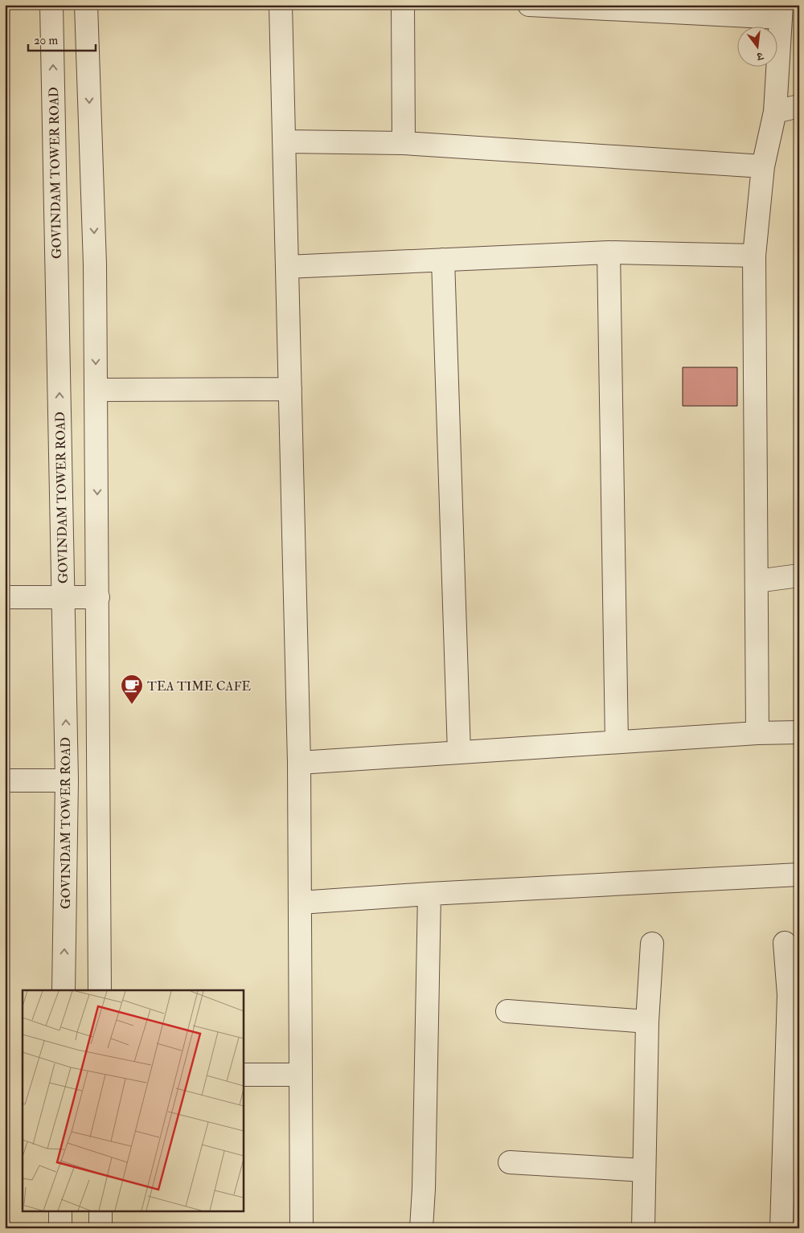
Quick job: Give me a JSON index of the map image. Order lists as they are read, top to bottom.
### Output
{
  "streets": {
    "street": ["GOVINDAM TOWER ROAD"]
  },
  "places": {
    "cafe": ["TEA TIME CAFE"]
  },
  "scale_bar": "20 m",
  "north": "bottom"
}
